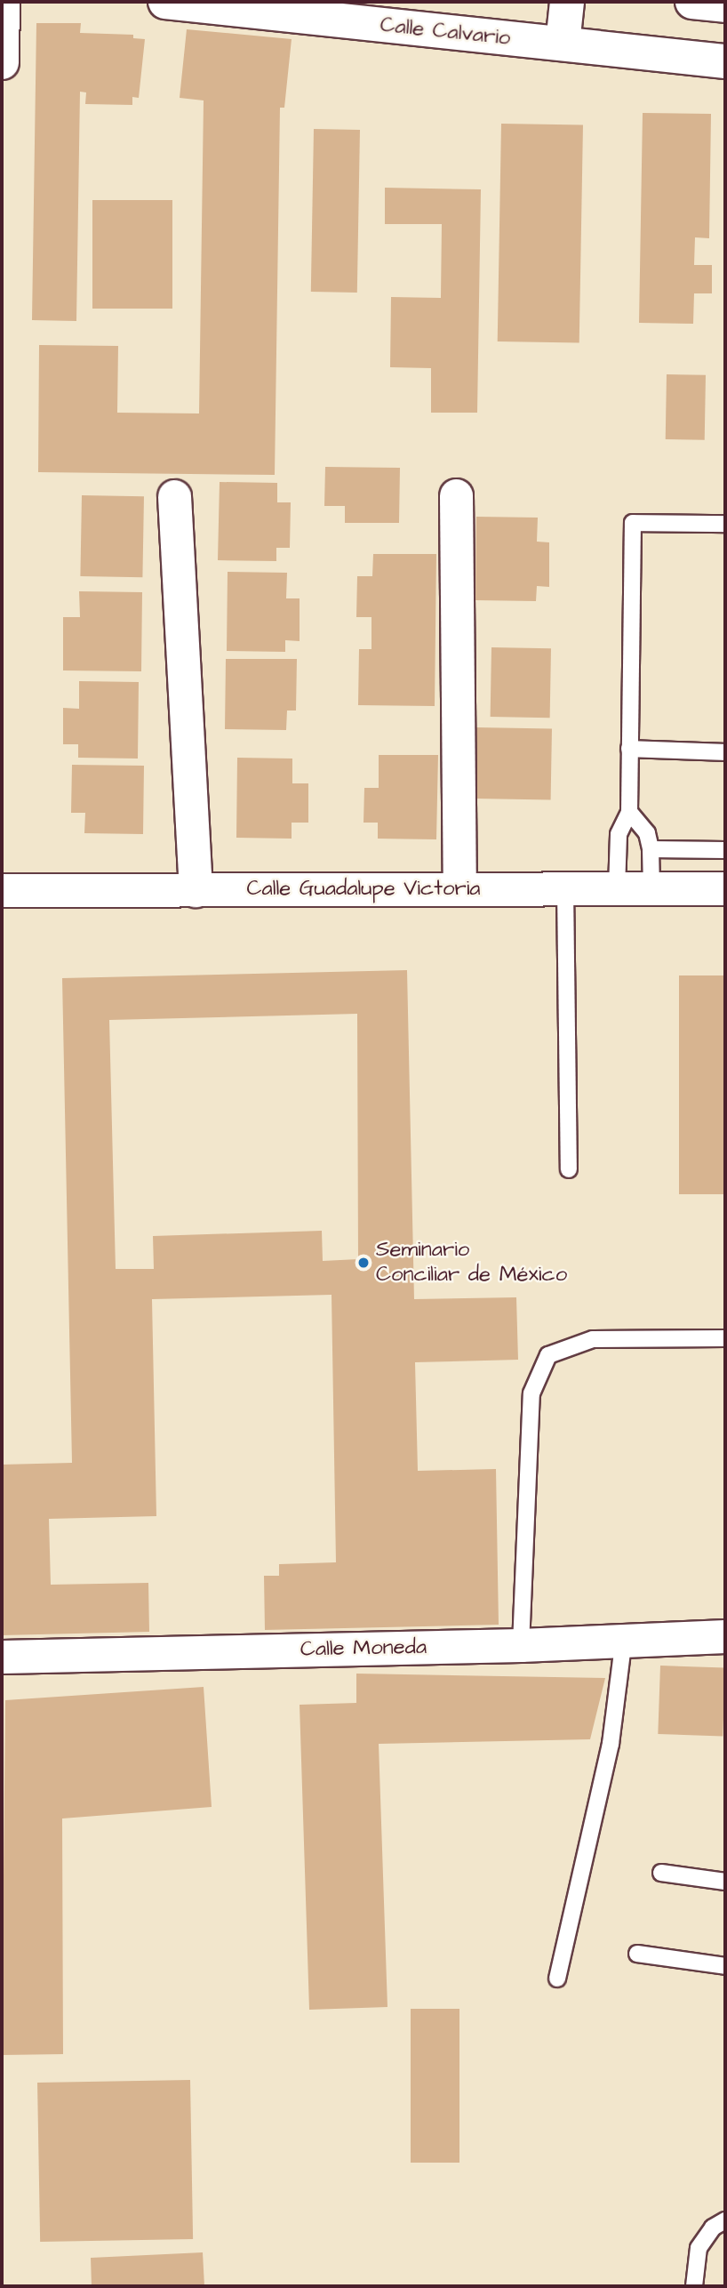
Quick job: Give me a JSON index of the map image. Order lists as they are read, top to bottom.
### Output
{
  "streets": {
    "street": ["Calle Calvario", "Calle Guadalupe Victoria", "Calle Moneda"]
  },
  "places": ["Seminario Conciliar de México"]
}
